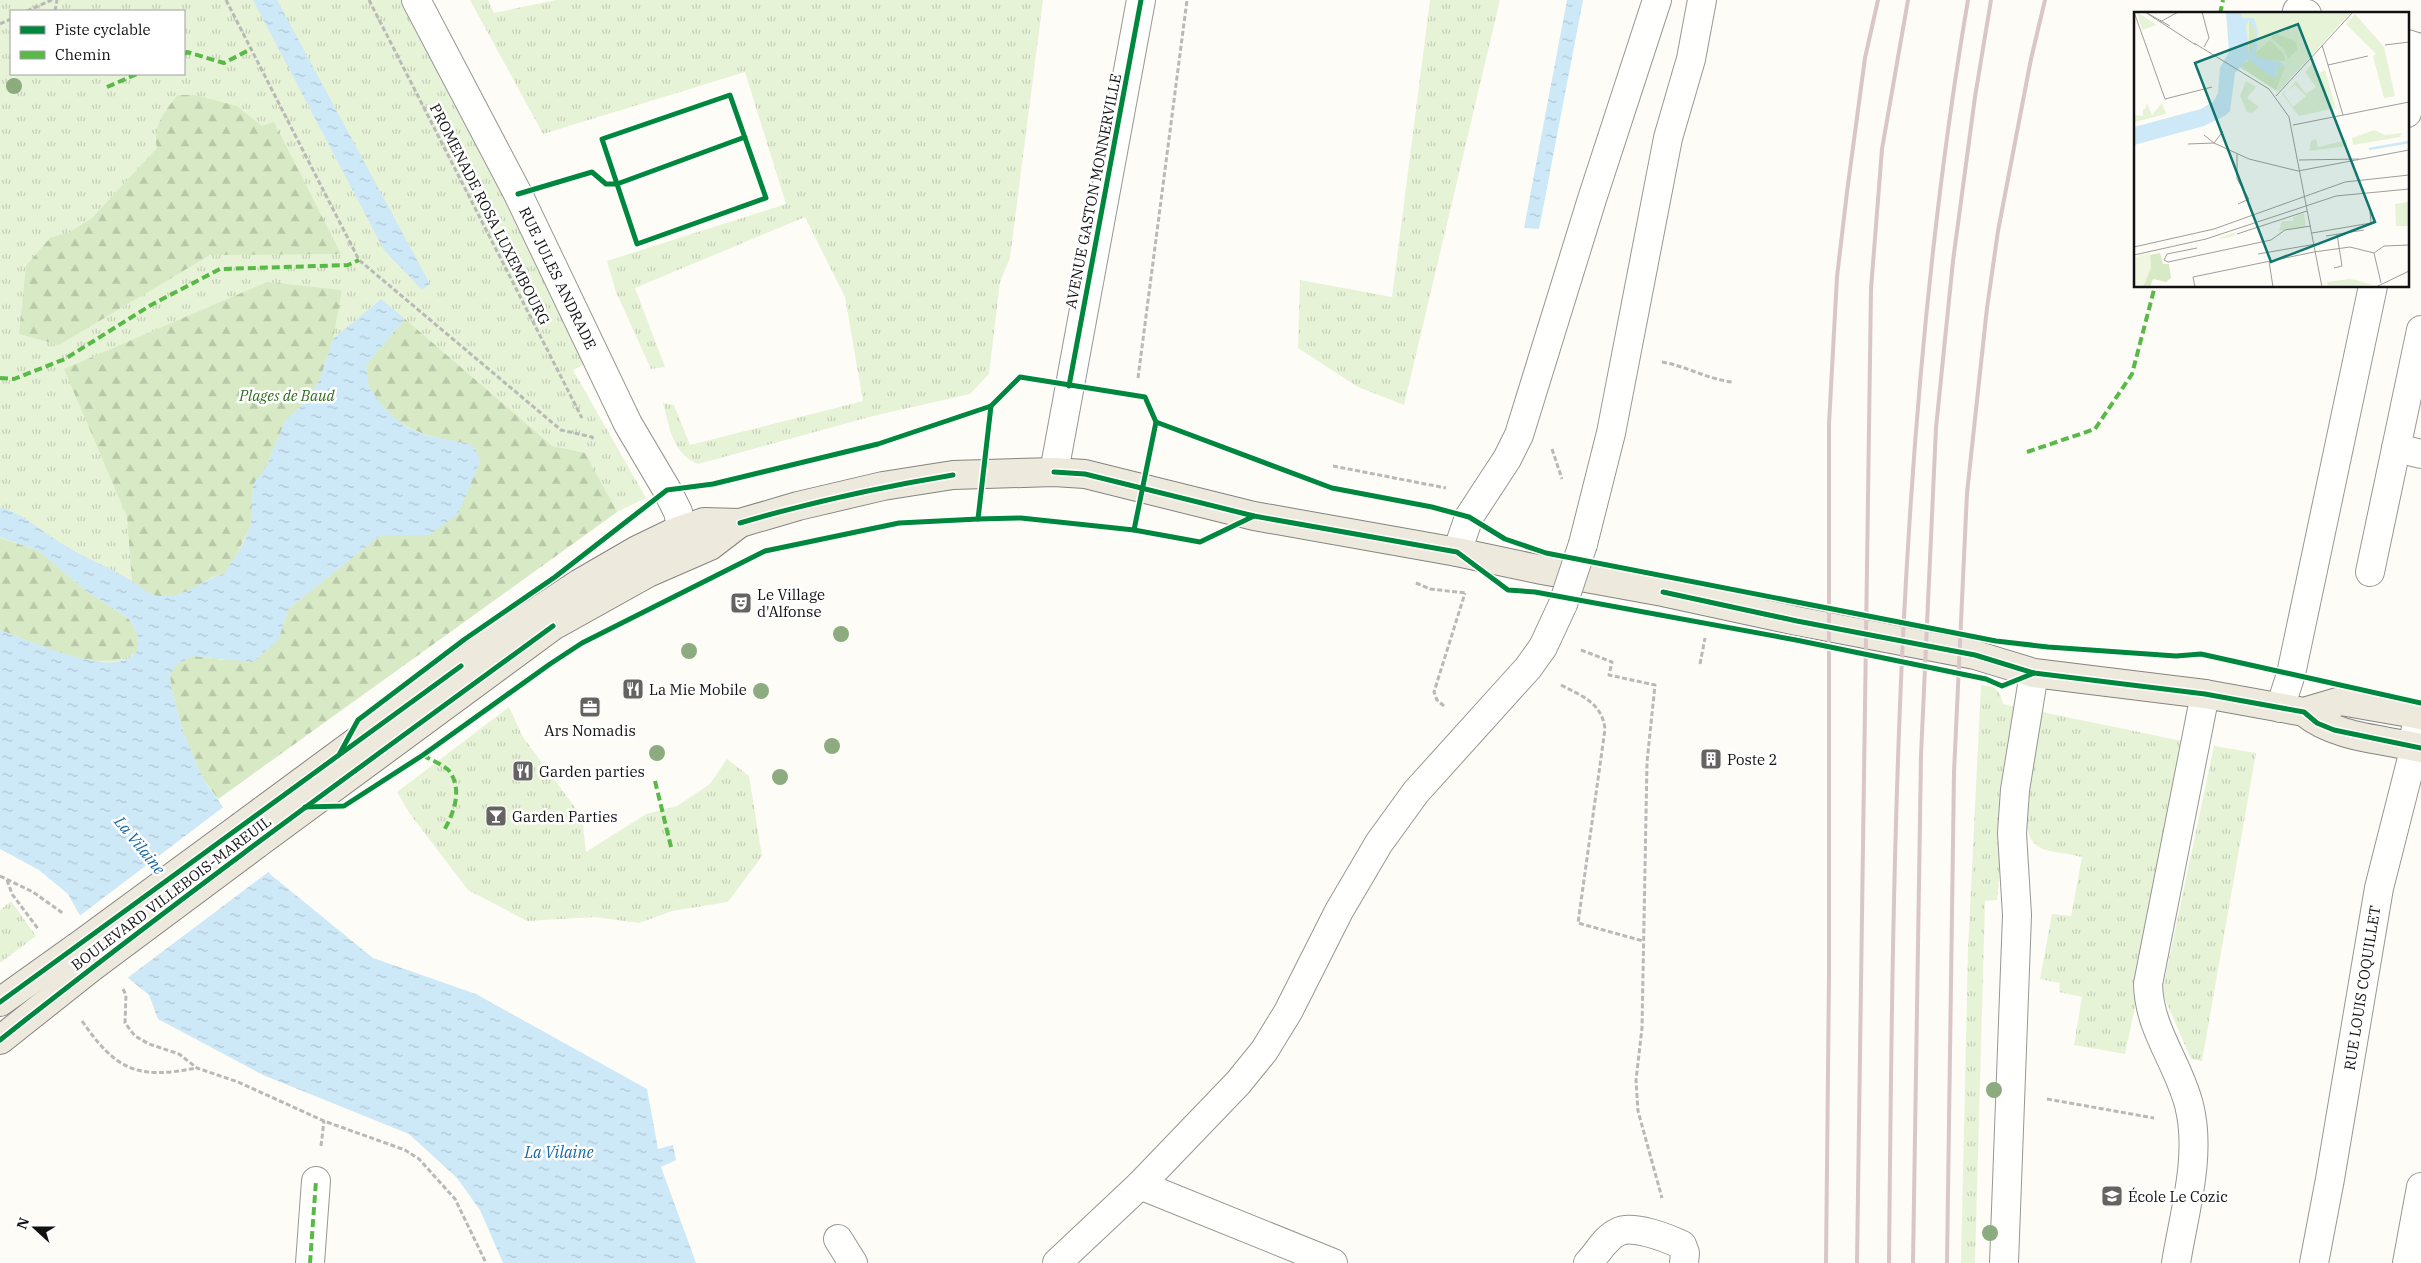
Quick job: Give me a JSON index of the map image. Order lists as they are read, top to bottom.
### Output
{
  "streets": {
    "main road": ["BOULEVARD VILLEBOIS-MAREUIL"],
    "street": ["AVENUE GASTON MONNERVILLE", "RUE JULES ANDRADE", "RUE LOUIS COQUILLET"],
    "path": ["PROMENADE ROSA LUXEMBOURG"]
  },
  "crossings": [
    ["RUE JULES ANDRADE", "BOULEVARD VILLEBOIS-MAREUIL"]
  ],
  "water": ["La Vilaine"],
  "parks": ["Plages de Baud"],
  "places": {
    "theatre": ["Le Village d'Alfonse"],
    "restaurant": ["La Mie Mobile", "Garden parties"],
    "office": ["Ars Nomadis"],
    "building": ["Poste 2"],
    "bar": ["Garden Parties"],
    "school or university": ["École Le Cozic"]
  },
  "legend": ["Piste cyclable", "Chemin"],
  "north": "left"
}
